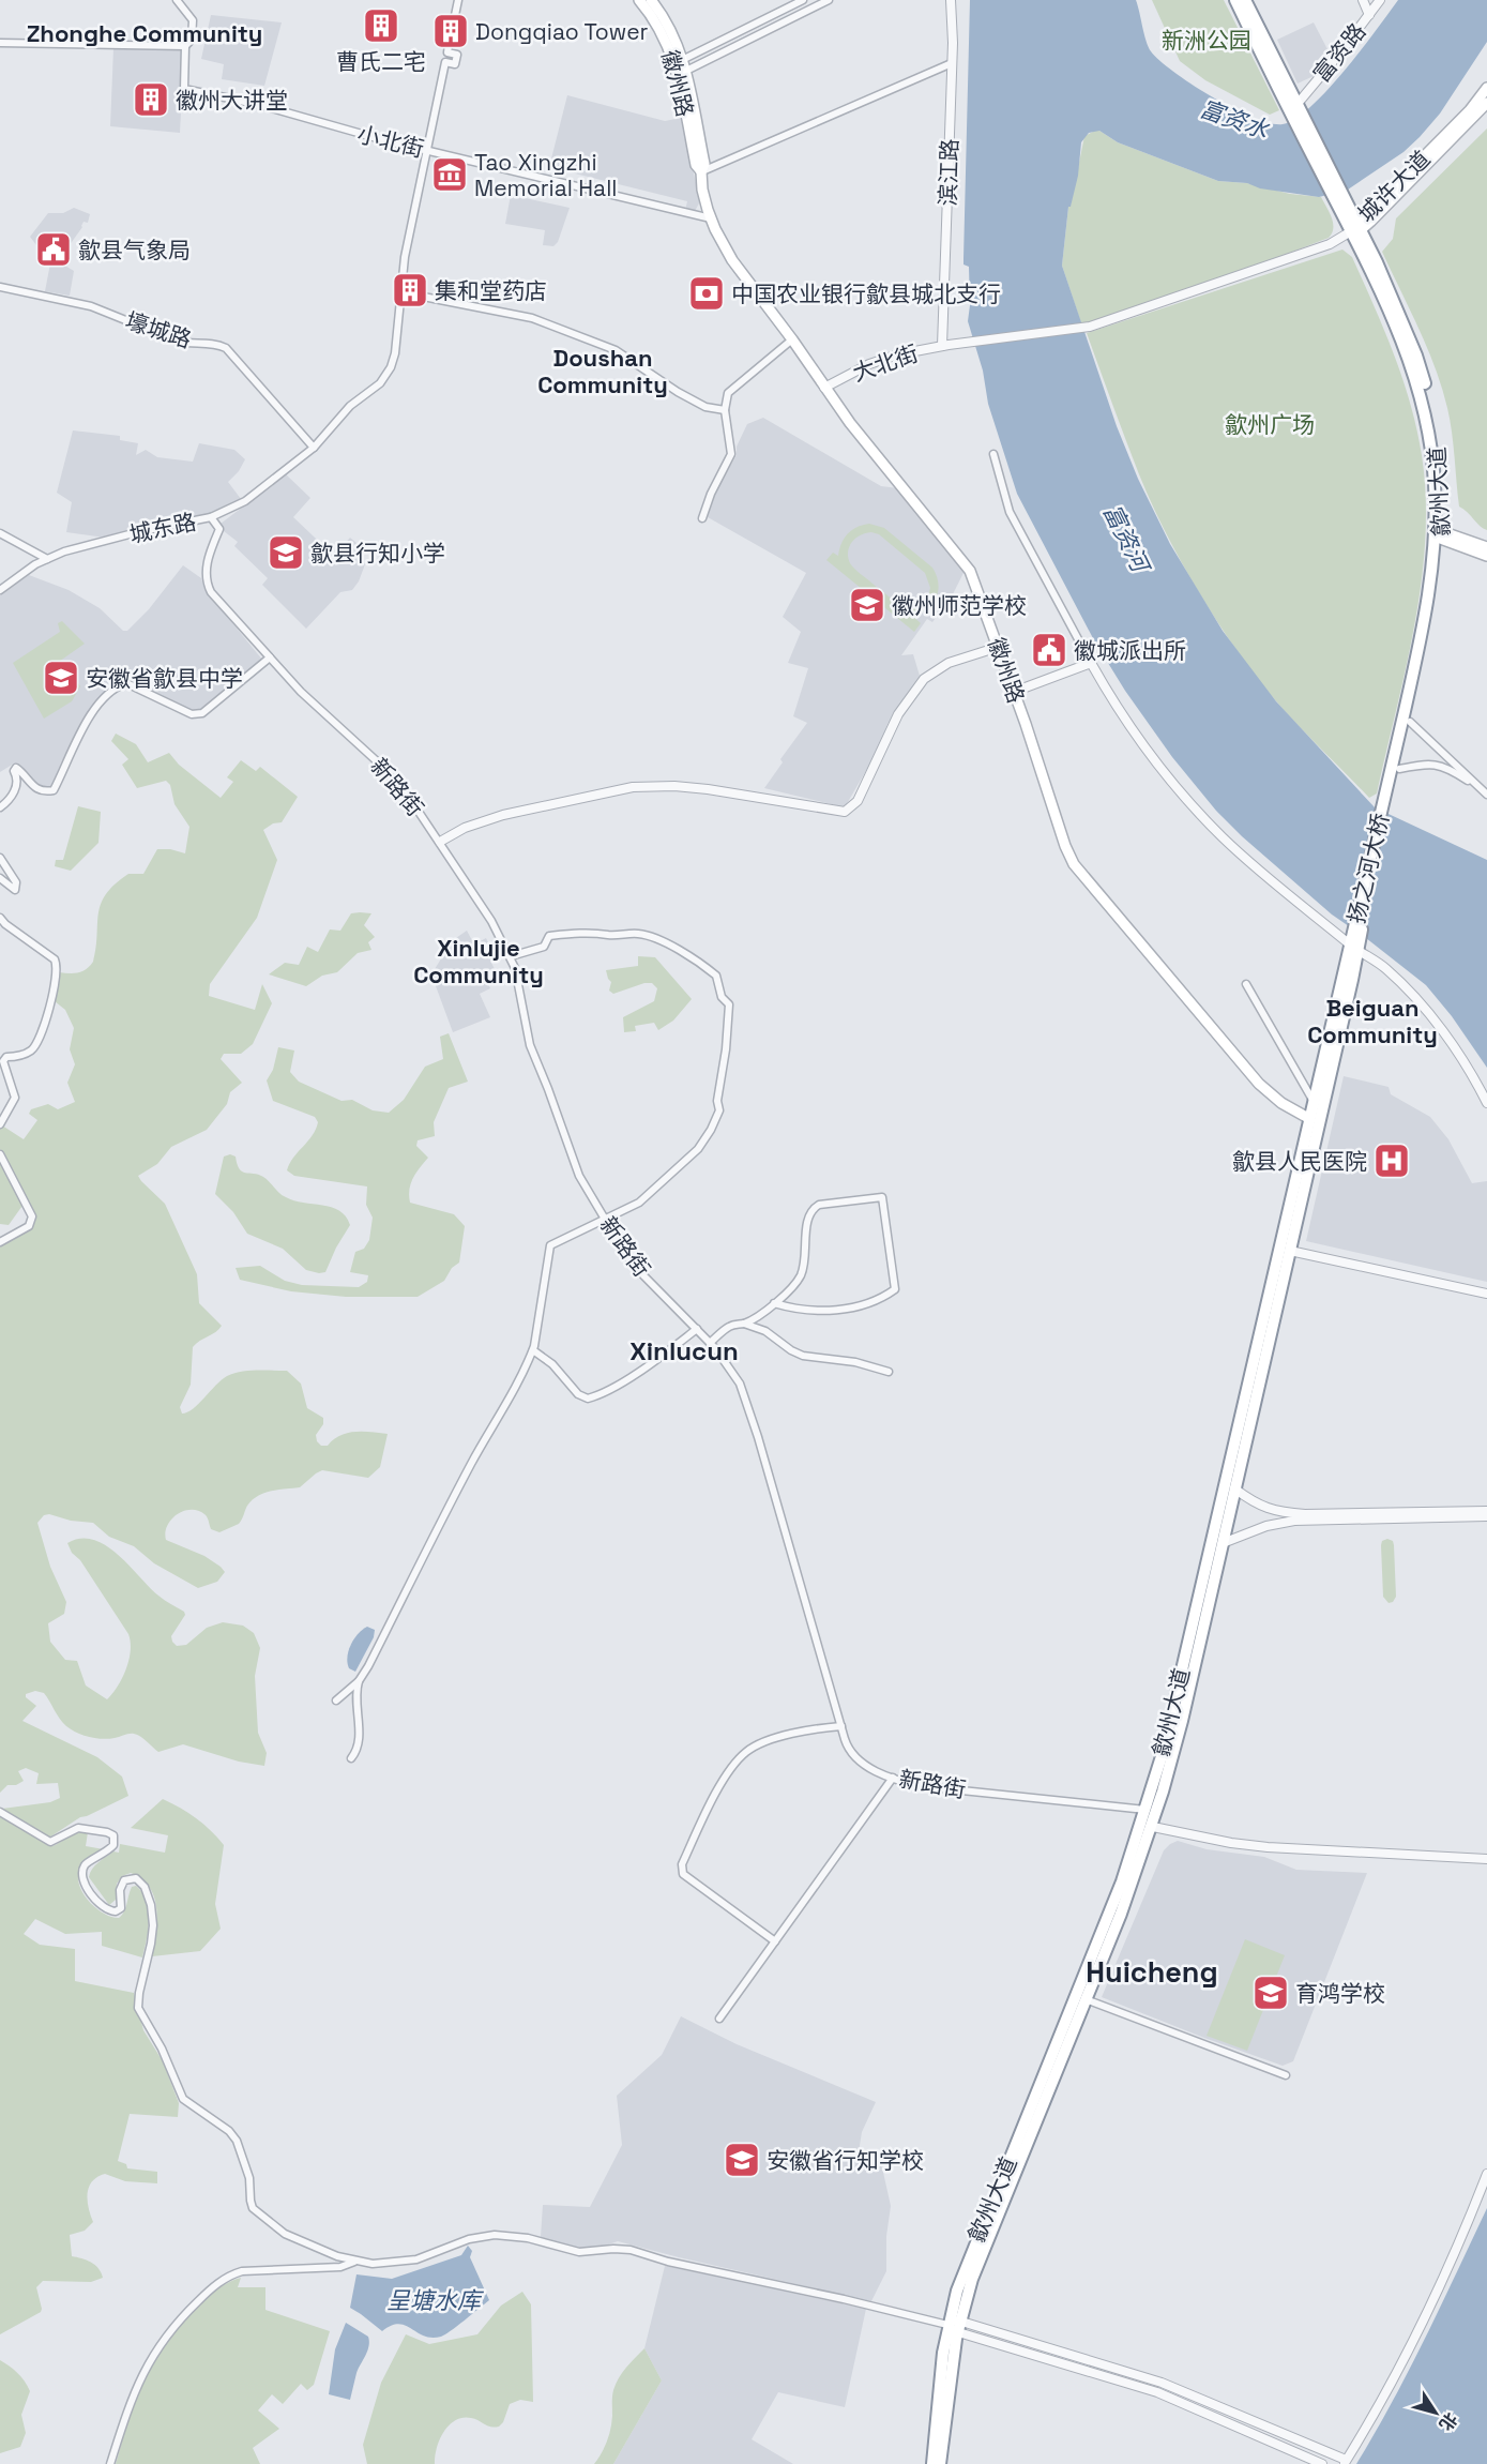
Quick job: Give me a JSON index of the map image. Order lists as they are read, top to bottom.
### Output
{
  "streets": {
    "highway": ["歙州大道", "扬之河大桥"],
    "main road": ["徽州路", "城许大道"],
    "street": [
      "富资路",
      "小北街",
      "滨江路",
      "壕城路",
      "大北街",
      "城东路",
      "新路街"
    ]
  },
  "crossings": [
    ["富资路", "歙州大道"],
    ["徽州路", "小北街"],
    ["徽州路", "大北街"],
    ["徽州路", "歙州大道"],
    ["小北街", "城东路"],
    ["滨江路", "大北街"],
    ["城许大道", "大北街"],
    ["城许大道", "歙州大道"],
    ["壕城路", "城东路"],
    ["大北街", "歙州大道"],
    ["歙州大道", "新路街"],
    ["歙州大道", "扬之河大桥"],
    ["城东路", "新路街"]
  ],
  "districts": [
    "Zhonghe Community",
    "Doushan Community",
    "Xinlujie Community",
    "Beiguan Community",
    "Xinlucun",
    "Huicheng"
  ],
  "water": ["富资水", "富资河", "呈塘水库"],
  "parks": ["新洲公园", "歙州广场"],
  "places": {
    "building": [
      "曹氏二宅",
      "Dongqiao Tower",
      "徽州大讲堂",
      "集和堂药店"
    ],
    "museum": ["Tao Xingzhi Memorial Hall"],
    "public building": ["歙县气象局", "徽城派出所"],
    "bank": ["中国农业银行歙县城北支行"],
    "school or university": [
      "歙县行知小学",
      "徽州师范学校",
      "安徽省歙县中学",
      "育鸿学校",
      "安徽省行知学校"
    ],
    "hospital": ["歙县人民医院"]
  },
  "north": "bottom right"
}
